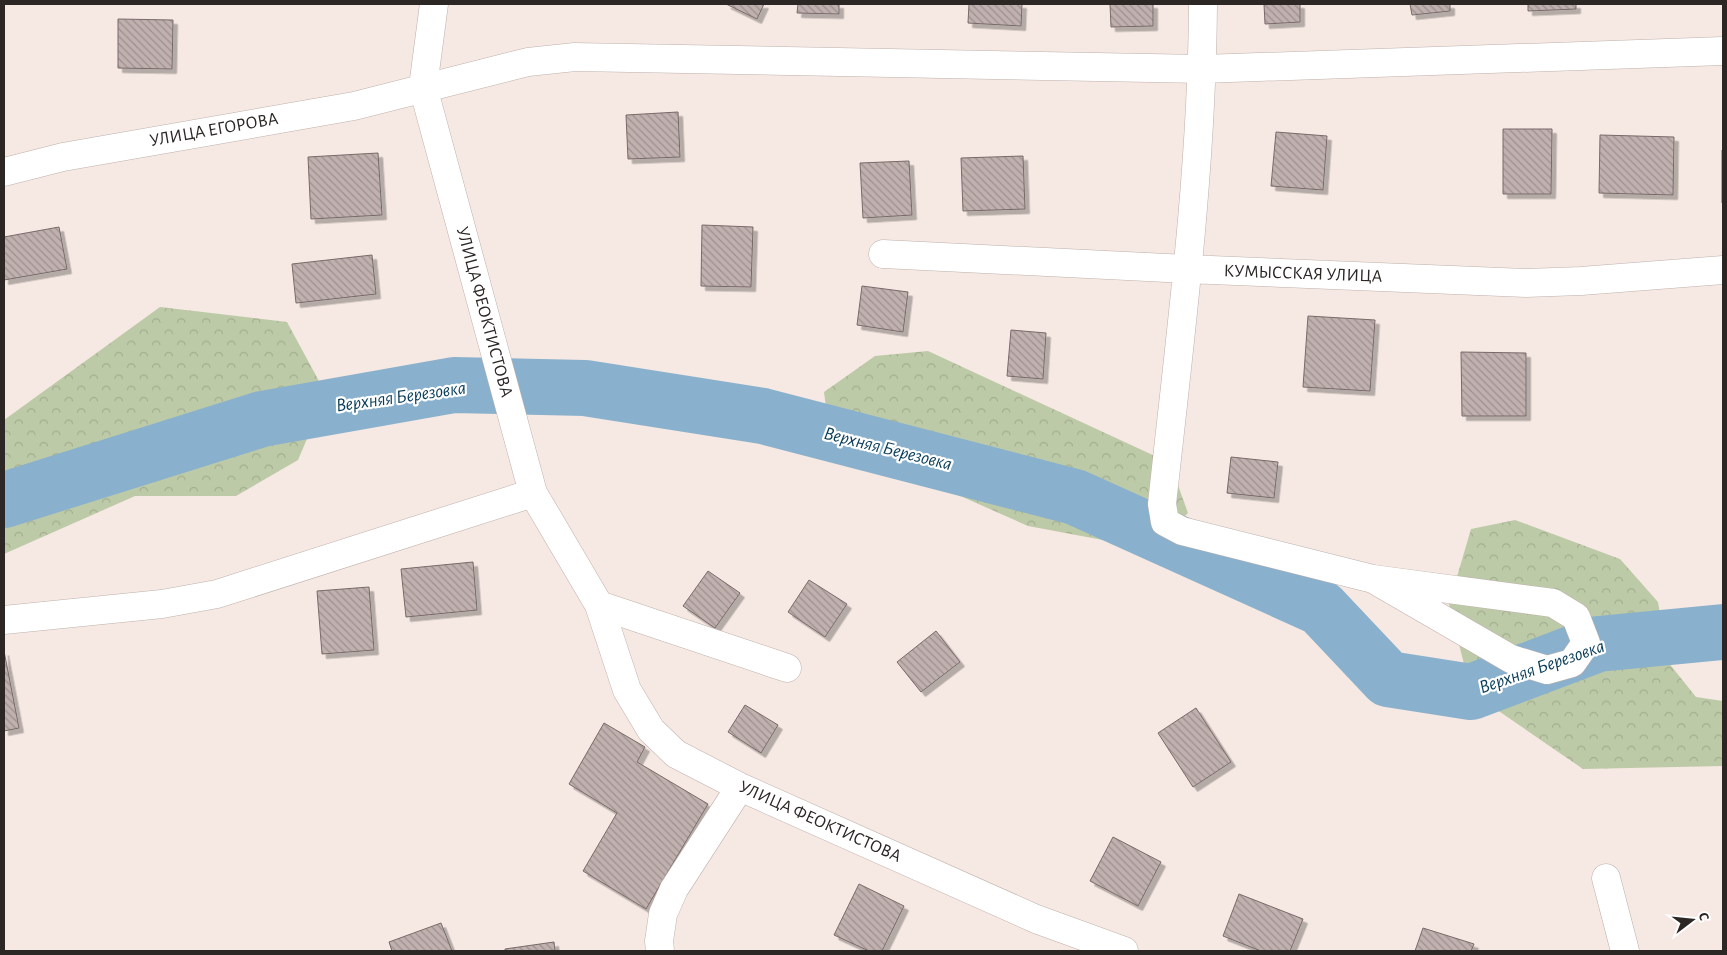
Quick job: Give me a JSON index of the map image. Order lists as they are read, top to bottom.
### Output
{
  "streets": {
    "street": ["УЛИЦА ЕГОРОВА", "КУМЫССКАЯ УЛИЦА", "УЛИЦА ФЕОКТИСТОВА"]
  },
  "crossings": [
    ["УЛИЦА ЕГОРОВА", "УЛИЦА ФЕОКТИСТОВА"]
  ],
  "water": ["Верхняя Березовка"],
  "north": "right"
}
